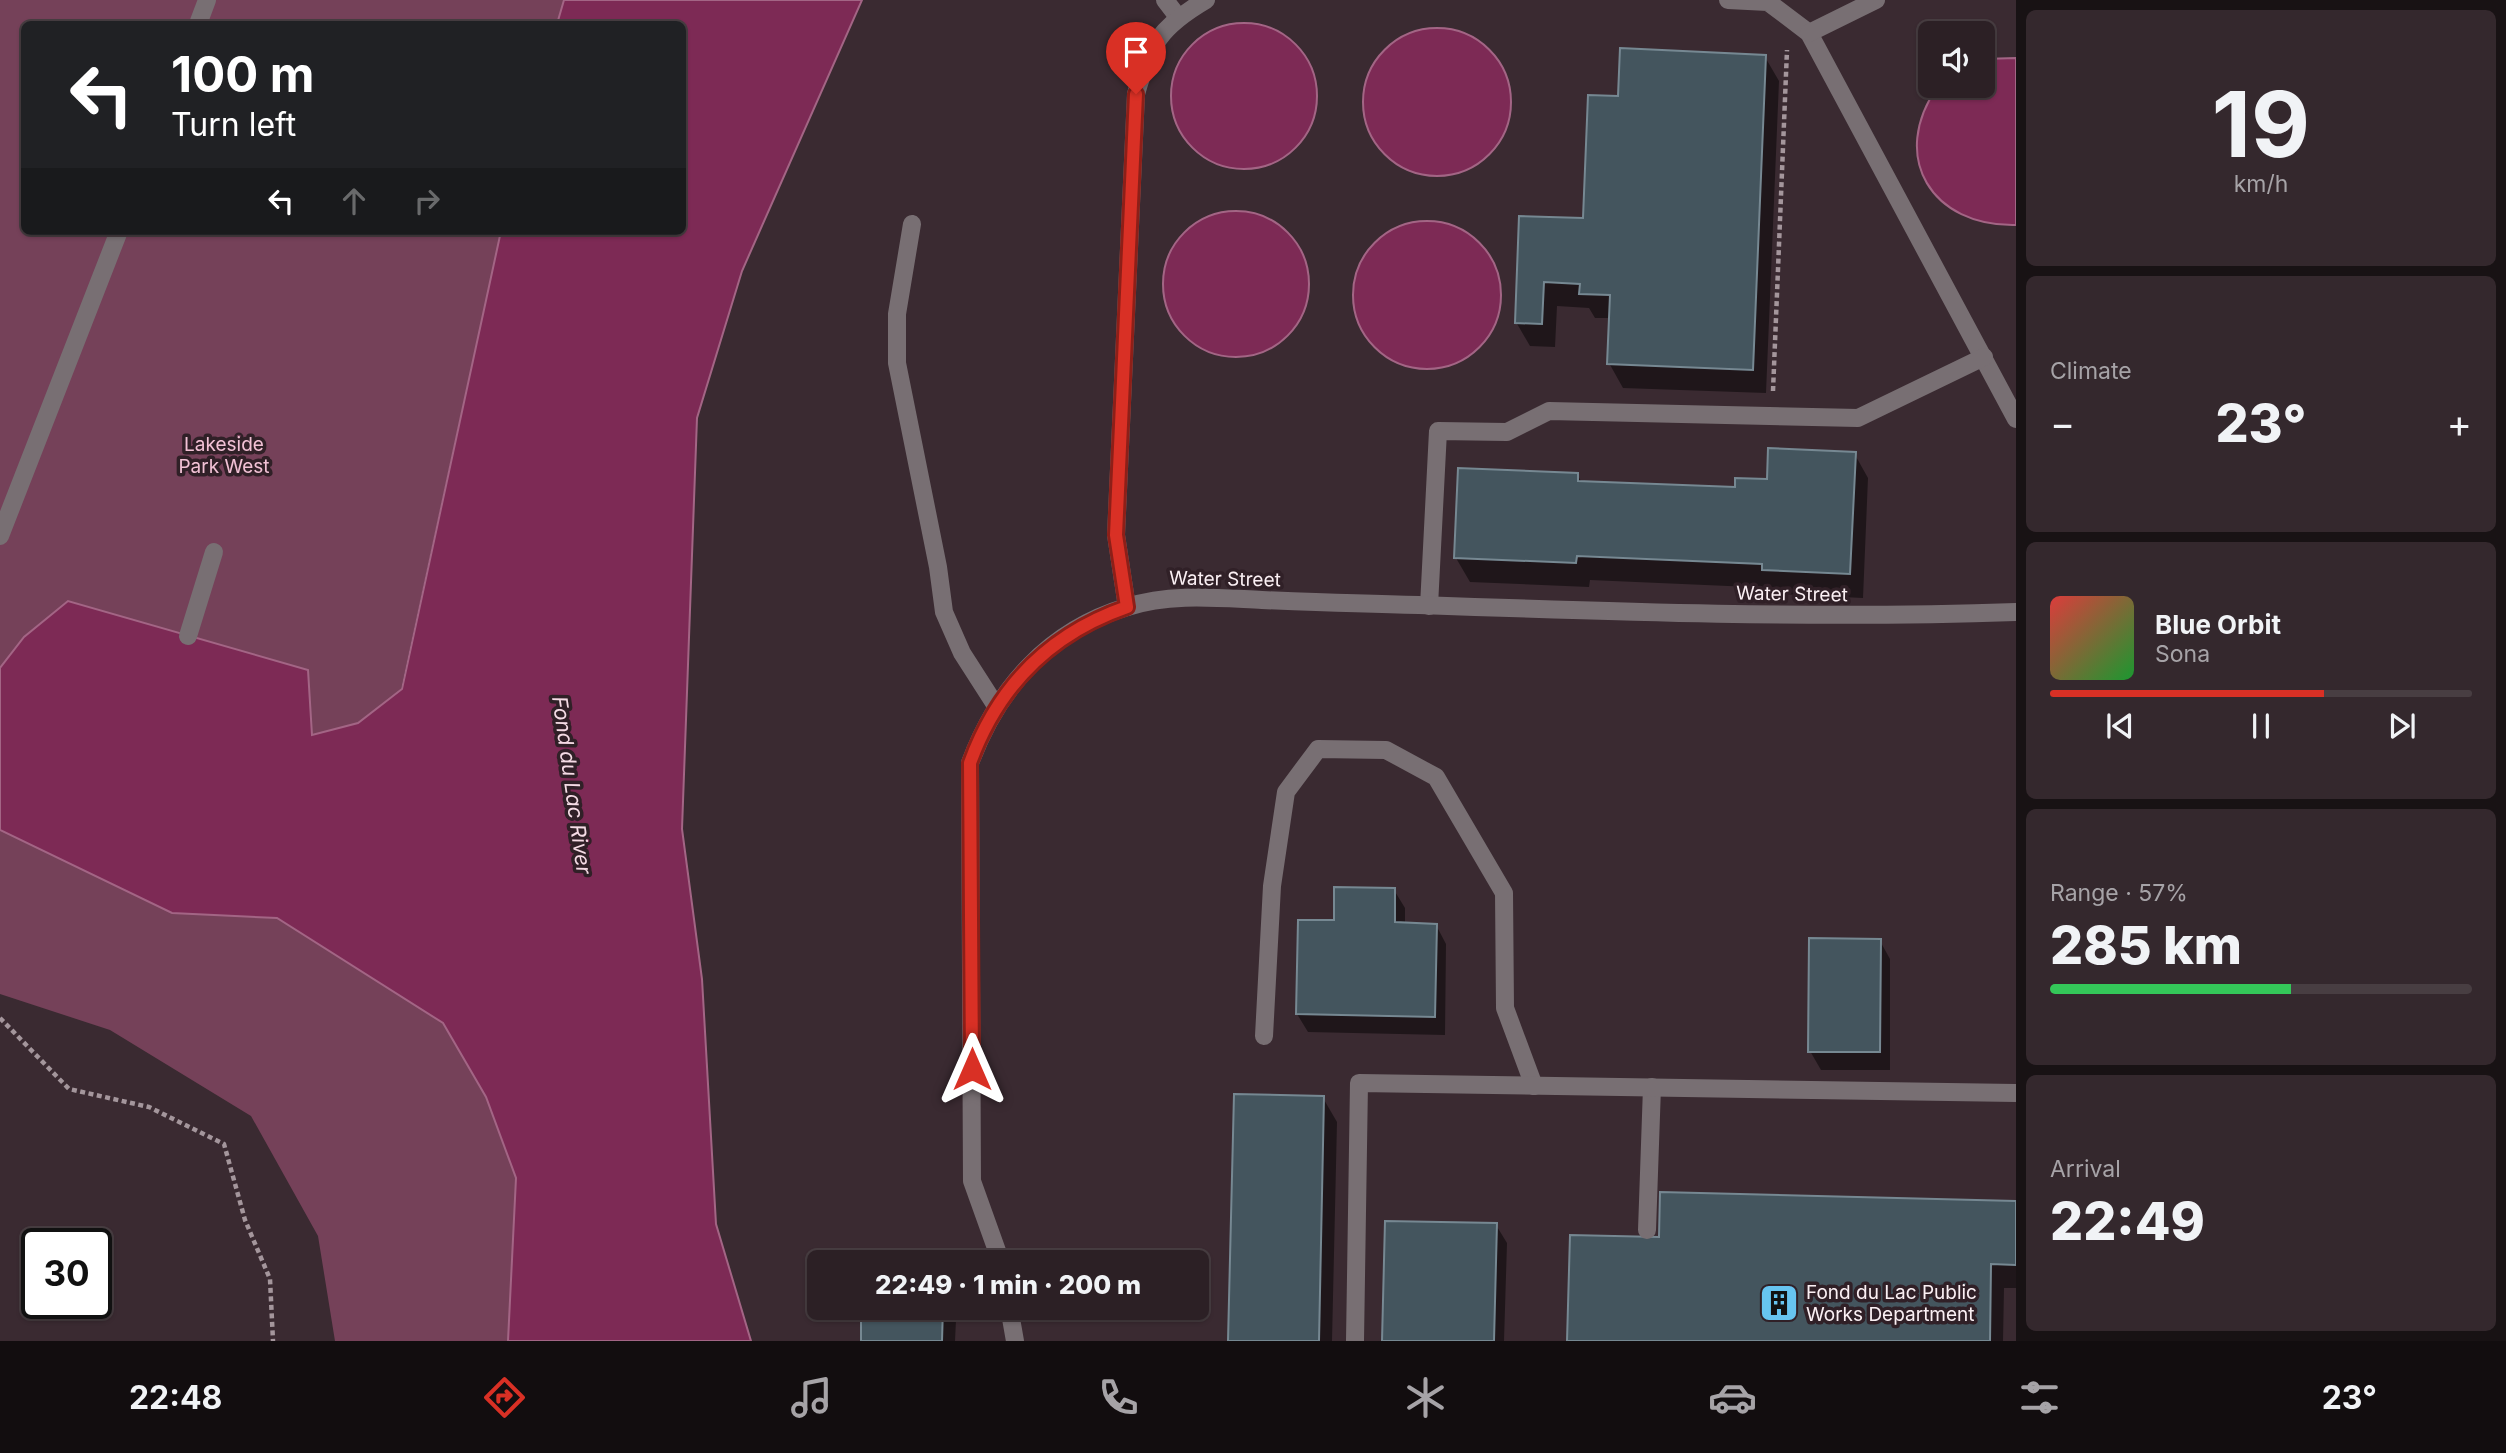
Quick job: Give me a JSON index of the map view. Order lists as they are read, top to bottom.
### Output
{
  "streets": {
    "street": ["Water Street"]
  },
  "water": ["Fond du Lac River"],
  "parks": ["Lakeside Park West"],
  "places": {
    "building": ["Fond du Lac Public Works Department"]
  },
  "page": {
    "tile": [
      ["19", "km/h"],
      "Climate",
      ["Range · 57%", "285 km"],
      ["Arrival", "22:49"]
    ],
    "turn": ["100 m", "Turn left"],
    "heat": ["−", "23°", "+"],
    "song": ["Blue Orbit", "Sona"],
    "limit": "30",
    "trip": "22:49 · 1 min · 200 m",
    "tabs": ["22:48", "23°"]
  }
}
